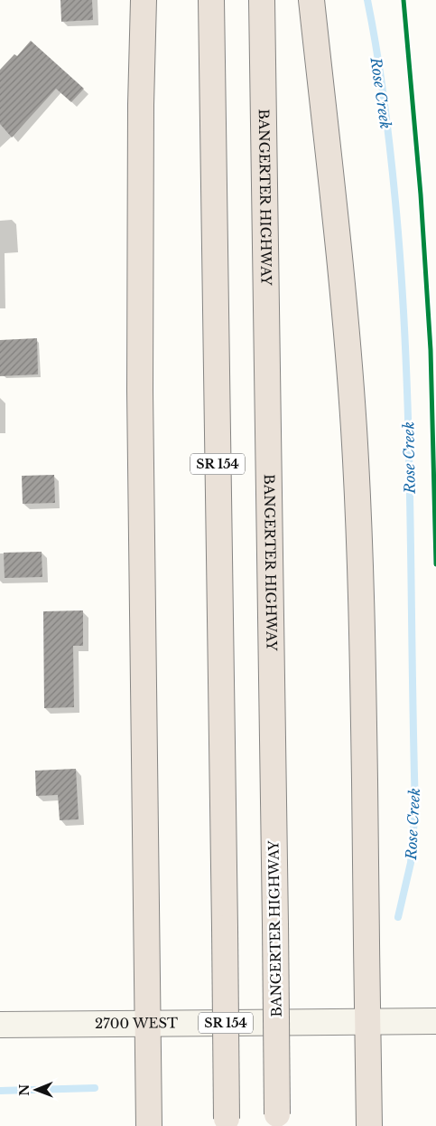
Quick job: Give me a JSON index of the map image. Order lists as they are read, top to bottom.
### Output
{
  "streets": {
    "highway": ["BANGERTER HIGHWAY", "SR 154"],
    "main road": ["2700 WEST"]
  },
  "water": ["Rose Creek"],
  "north": "left"
}
